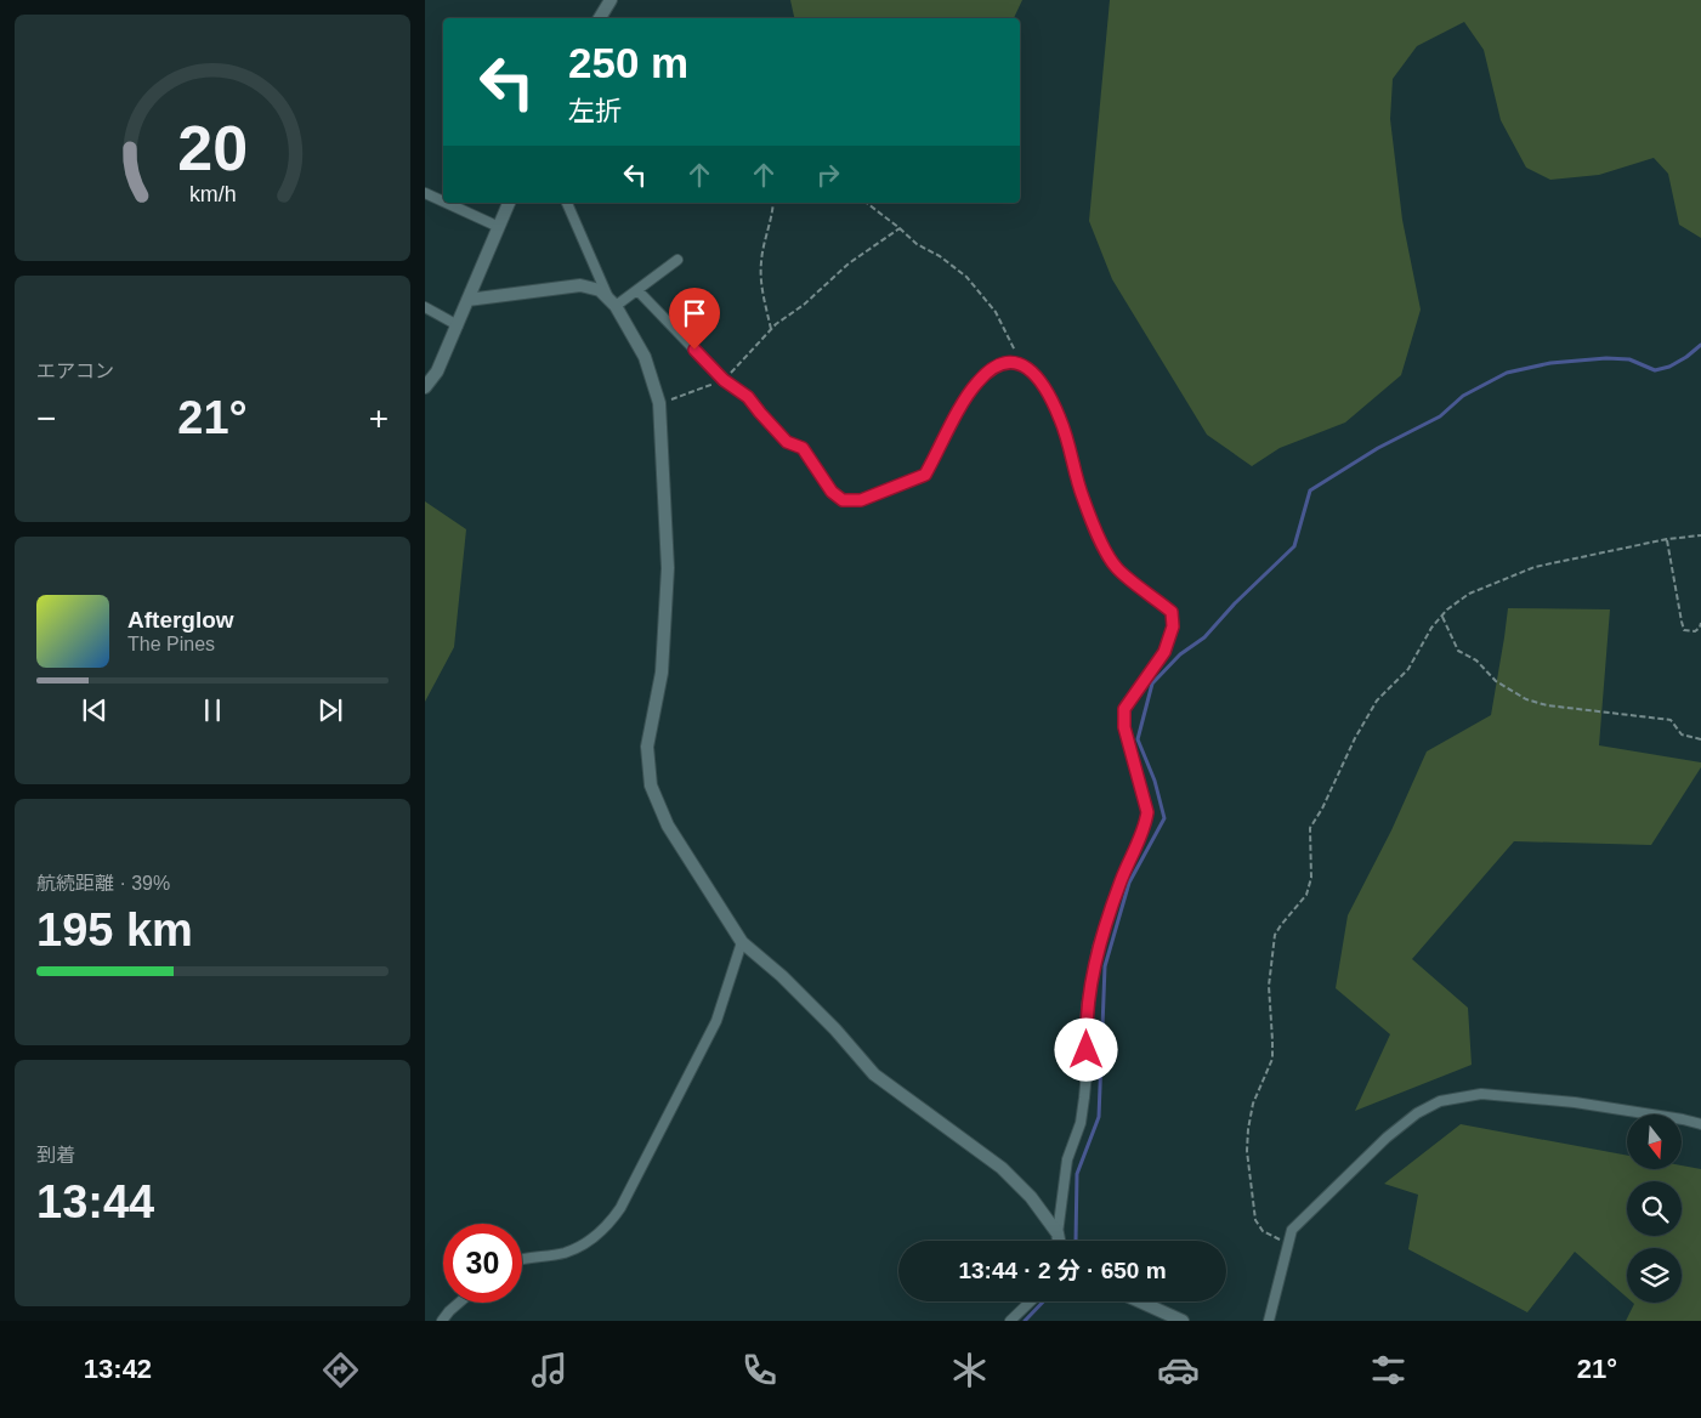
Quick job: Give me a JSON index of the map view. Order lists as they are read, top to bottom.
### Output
{
  "north": "bottom",
  "page": {
    "turn": ["250 m", "左折"],
    "tile": [
      "エアコン",
      ["航続距離 · 39%", "195 km"],
      ["到着", "13:44"]
    ],
    "heat": ["−", "21°", "+"],
    "song": ["Afterglow", "The Pines"],
    "limit": "30",
    "trip": "13:44 · 2 分 · 650 m",
    "tabs": ["13:42", "21°"],
    "gauge": ["20", "km/h"]
  }
}
